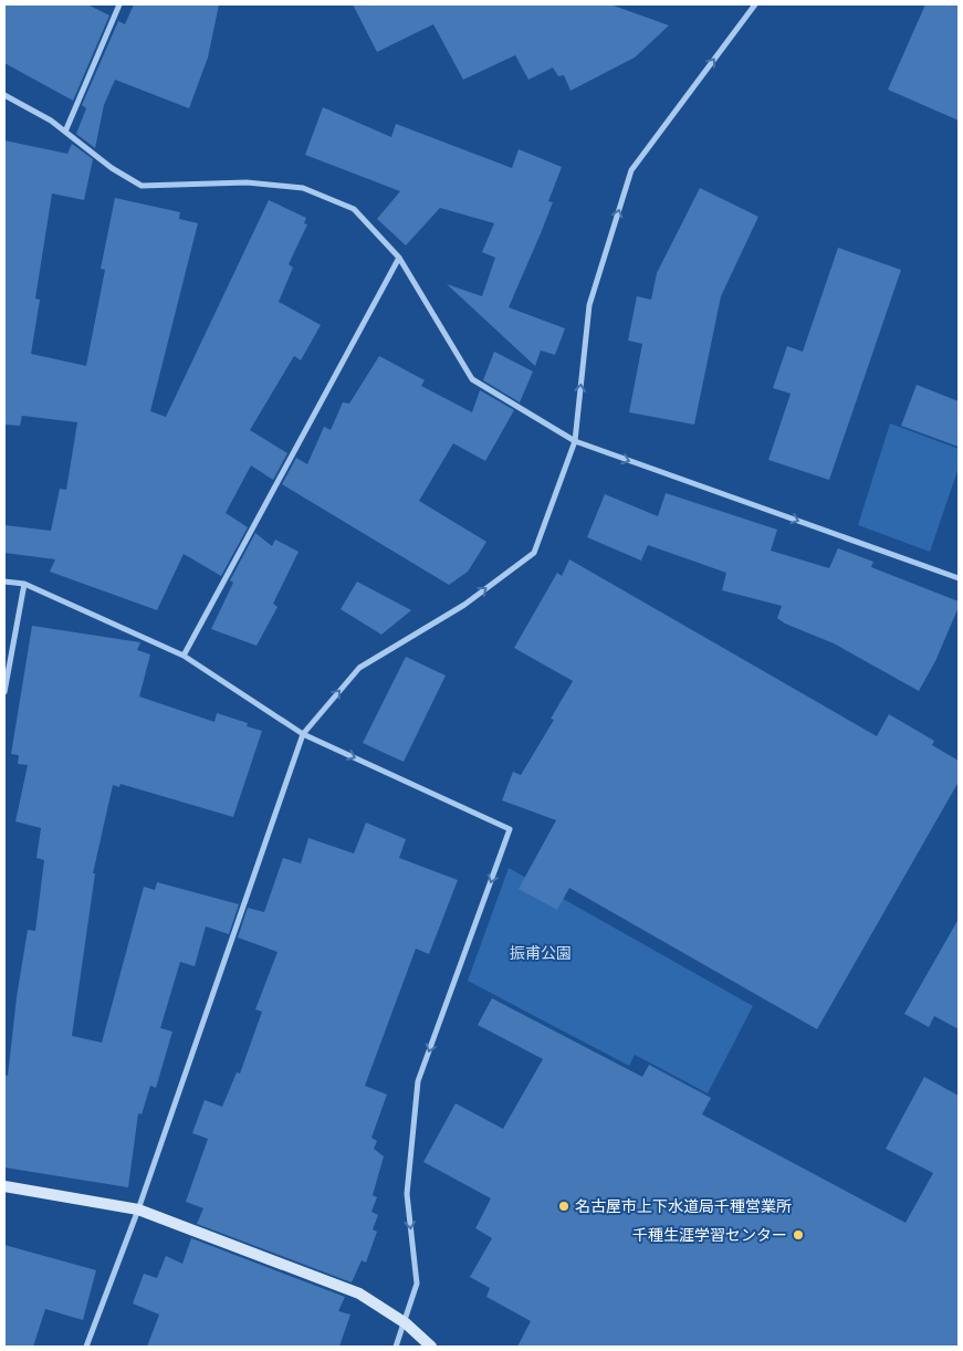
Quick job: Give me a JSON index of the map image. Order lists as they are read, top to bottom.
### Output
{
  "parks": ["振甫公園"],
  "places": ["名古屋市上下水道局千種営業所", "千種生涯学習センター"]
}
